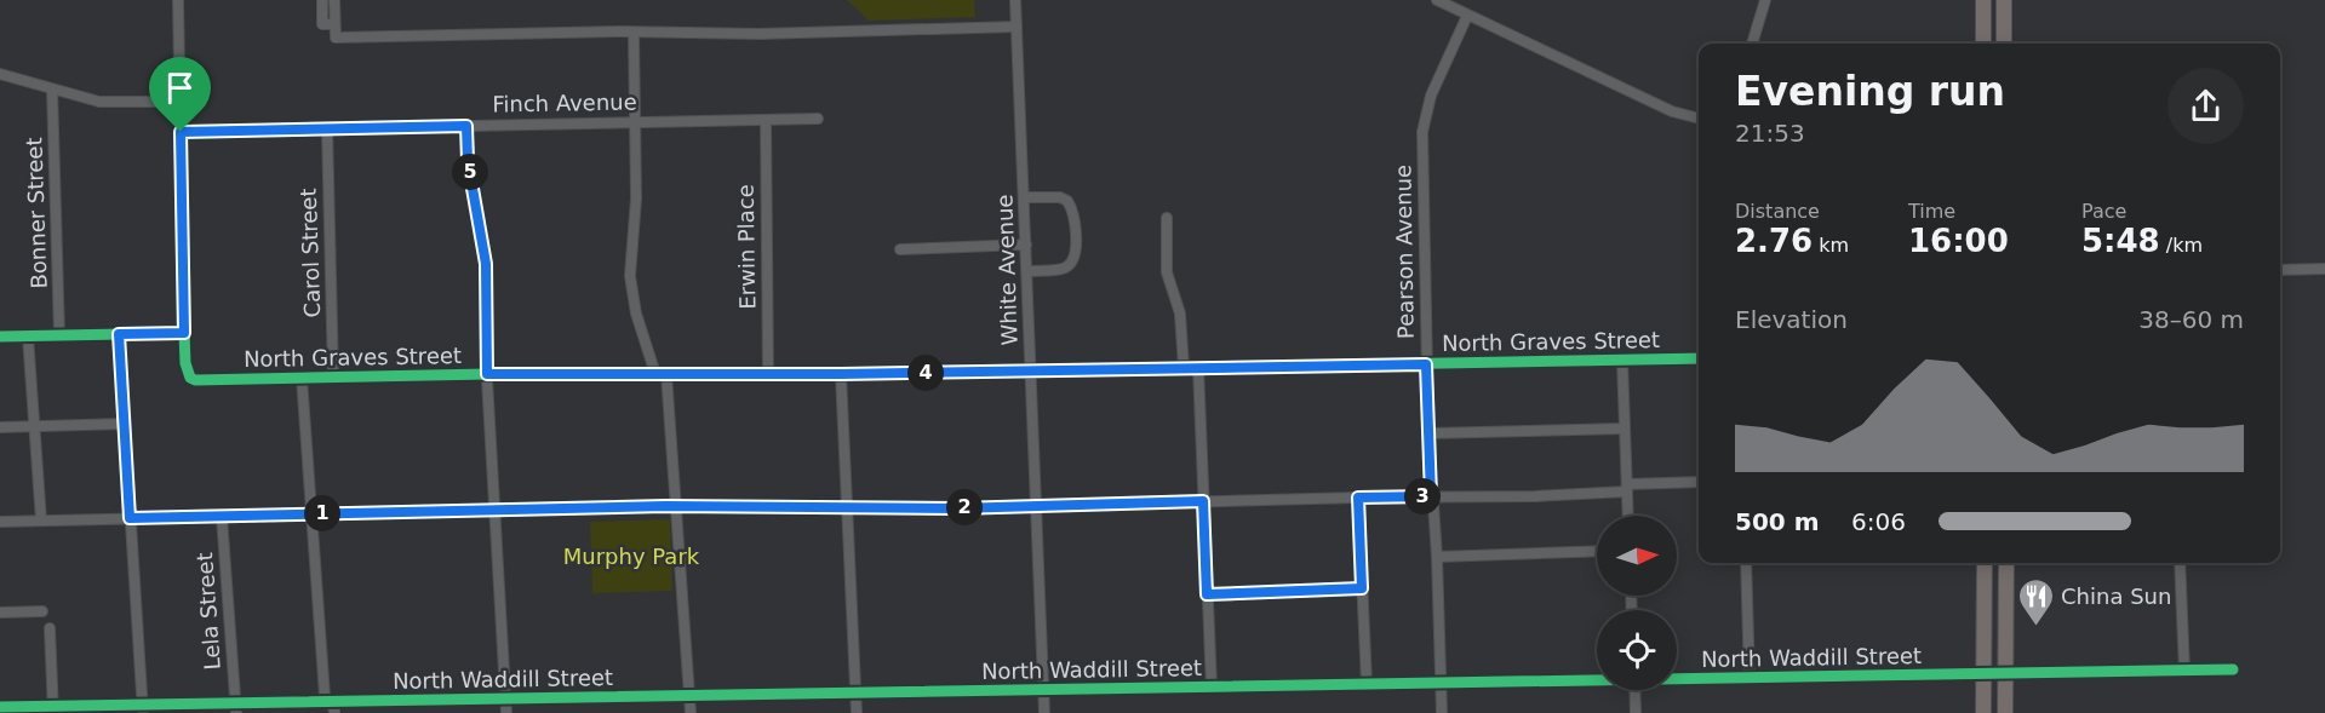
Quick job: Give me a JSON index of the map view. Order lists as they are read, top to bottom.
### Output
{
  "streets": {
    "street": [
      "Finch Avenue",
      "Bonner Street",
      "Erwin Place",
      "Pearson Avenue",
      "Carol Street",
      "White Avenue",
      "North Graves Street",
      "Lela Street",
      "North Waddill Street"
    ]
  },
  "crossings": [
    ["Finch Avenue", "Erwin Place"],
    ["Finch Avenue", "Carol Street"],
    ["Erwin Place", "North Graves Street"],
    ["Pearson Avenue", "North Graves Street"],
    ["Pearson Avenue", "North Waddill Street"],
    ["Carol Street", "North Graves Street"],
    ["White Avenue", "North Graves Street"],
    ["White Avenue", "North Waddill Street"],
    ["Lela Street", "North Waddill Street"]
  ],
  "parks": ["Murphy Park"],
  "places": {
    "restaurant": ["China Sun"]
  },
  "north": "right",
  "page": {
    "heading": ["Evening run", "21:53"],
    "pins": [
      "5",
      "4",
      "3",
      "2",
      "1"
    ],
    "stats": [
      ["Distance", "2.76 km"],
      ["Time", "16:00"],
      ["Pace", "5:48 /km"]
    ],
    "chart": ["Elevation", "38–60 m"],
    "list": [
      {
        "name": "500 m",
        "note": "6:06"
      }
    ]
  }
}
